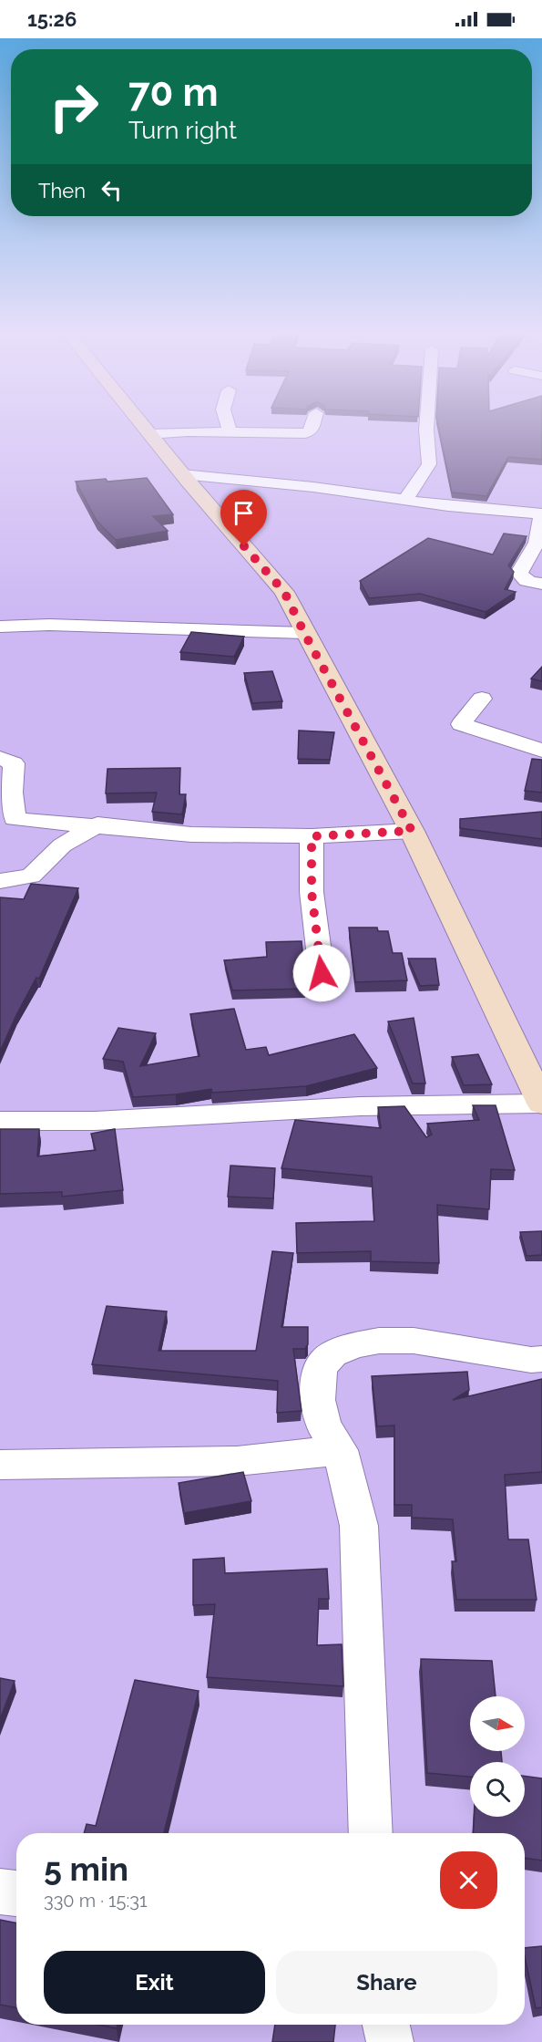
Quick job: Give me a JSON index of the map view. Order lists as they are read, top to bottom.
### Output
{
  "north": "right",
  "page": {
    "status": "15:26",
    "turn": ["70 m", "Turn right"],
    "then": "Then",
    "heading": ["5 min", "330 m · 15:31"],
    "buttons": ["Exit", "Share"]
  }
}
